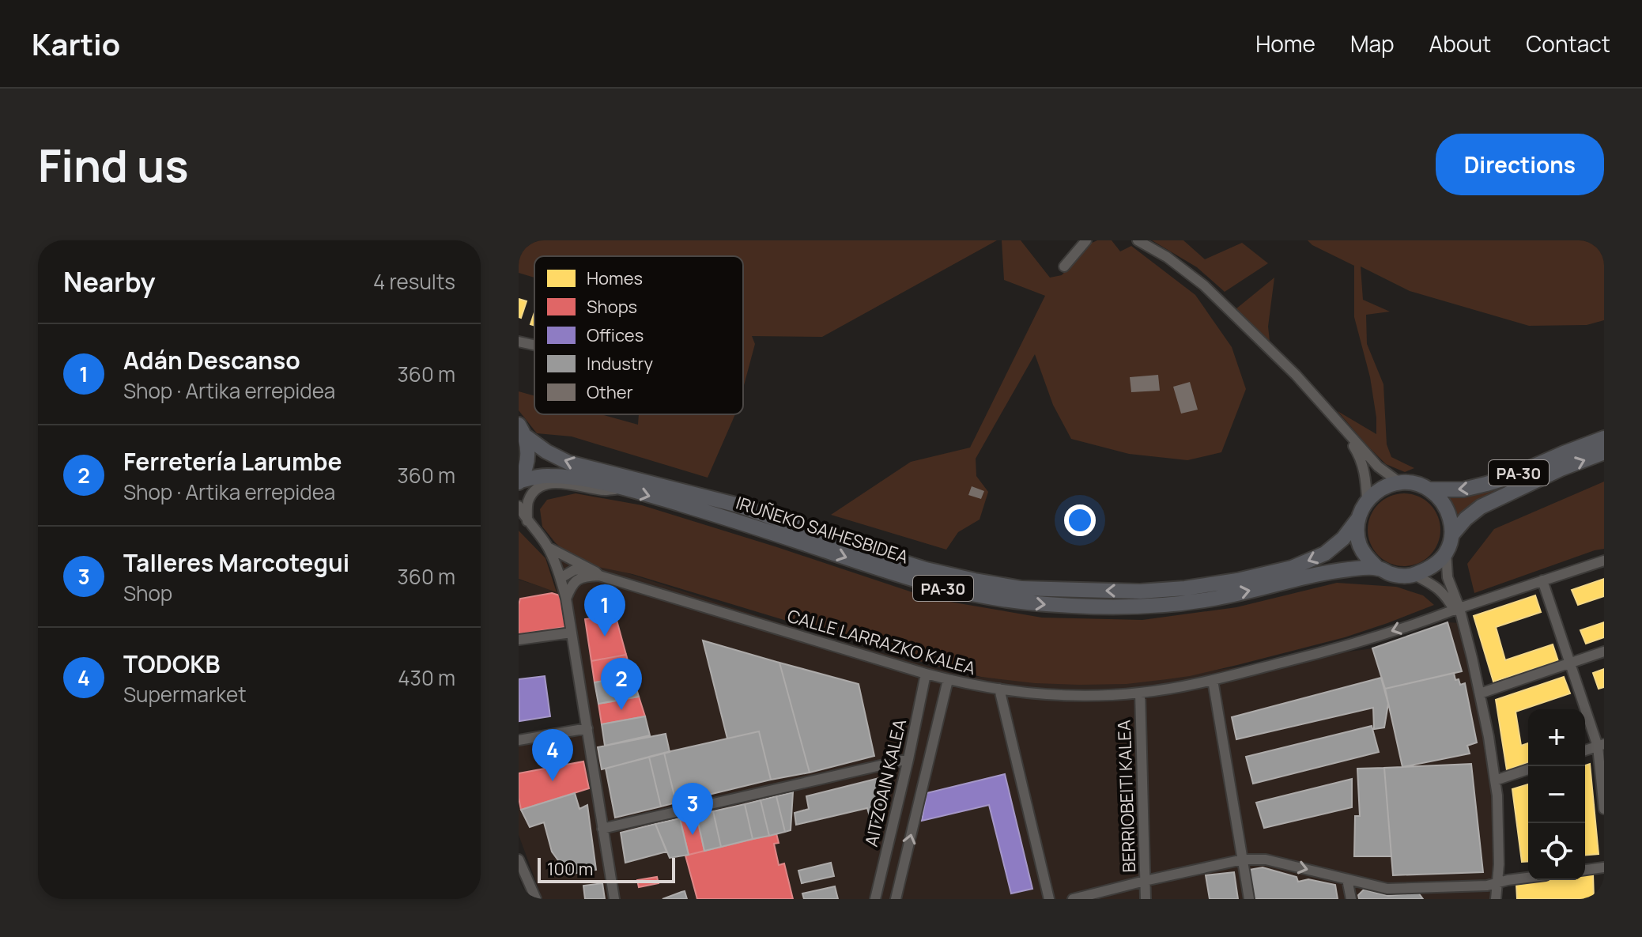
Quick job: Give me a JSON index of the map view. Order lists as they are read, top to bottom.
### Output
{
  "streets": {
    "highway": ["PA-30", "IRUÑEKO SAIHESBIDEA"],
    "street": ["CALLE LARRAZKO KALEA", "AITZOAIN KALEA", "BERRIOBEITI KALEA"]
  },
  "crossings": [
    ["PA-30", "IRUÑEKO SAIHESBIDEA"],
    ["CALLE LARRAZKO KALEA", "AITZOAIN KALEA"],
    ["CALLE LARRAZKO KALEA", "BERRIOBEITI KALEA"]
  ],
  "legend": [
    "Homes",
    "Shops",
    "Offices",
    "Industry",
    "Other"
  ],
  "scale_bar": "100 m",
  "page": {
    "header": "Kartio",
    "nav": [
      "Home",
      "Map",
      "About",
      "Contact"
    ],
    "buttons": "Directions",
    "title": "Find us",
    "heading": ["Nearby", "4 results"],
    "list": [
      {
        "mark": "1",
        "name": "Adán Descanso",
        "note": "Shop · Artika errepidea",
        "value": "360 m"
      },
      {
        "mark": "2",
        "name": "Ferretería Larumbe",
        "note": "Shop · Artika errepidea",
        "value": "360 m"
      },
      {
        "mark": "3",
        "name": "Talleres Marcotegui",
        "note": "Shop",
        "value": "360 m"
      },
      {
        "mark": "4",
        "name": "TODOKB",
        "note": "Supermarket",
        "value": "430 m"
      }
    ],
    "pins": [
      "1",
      "2",
      "4",
      "3"
    ],
    "map_buttons": ["+", "−"],
    "scale": "100 m"
  }
}
